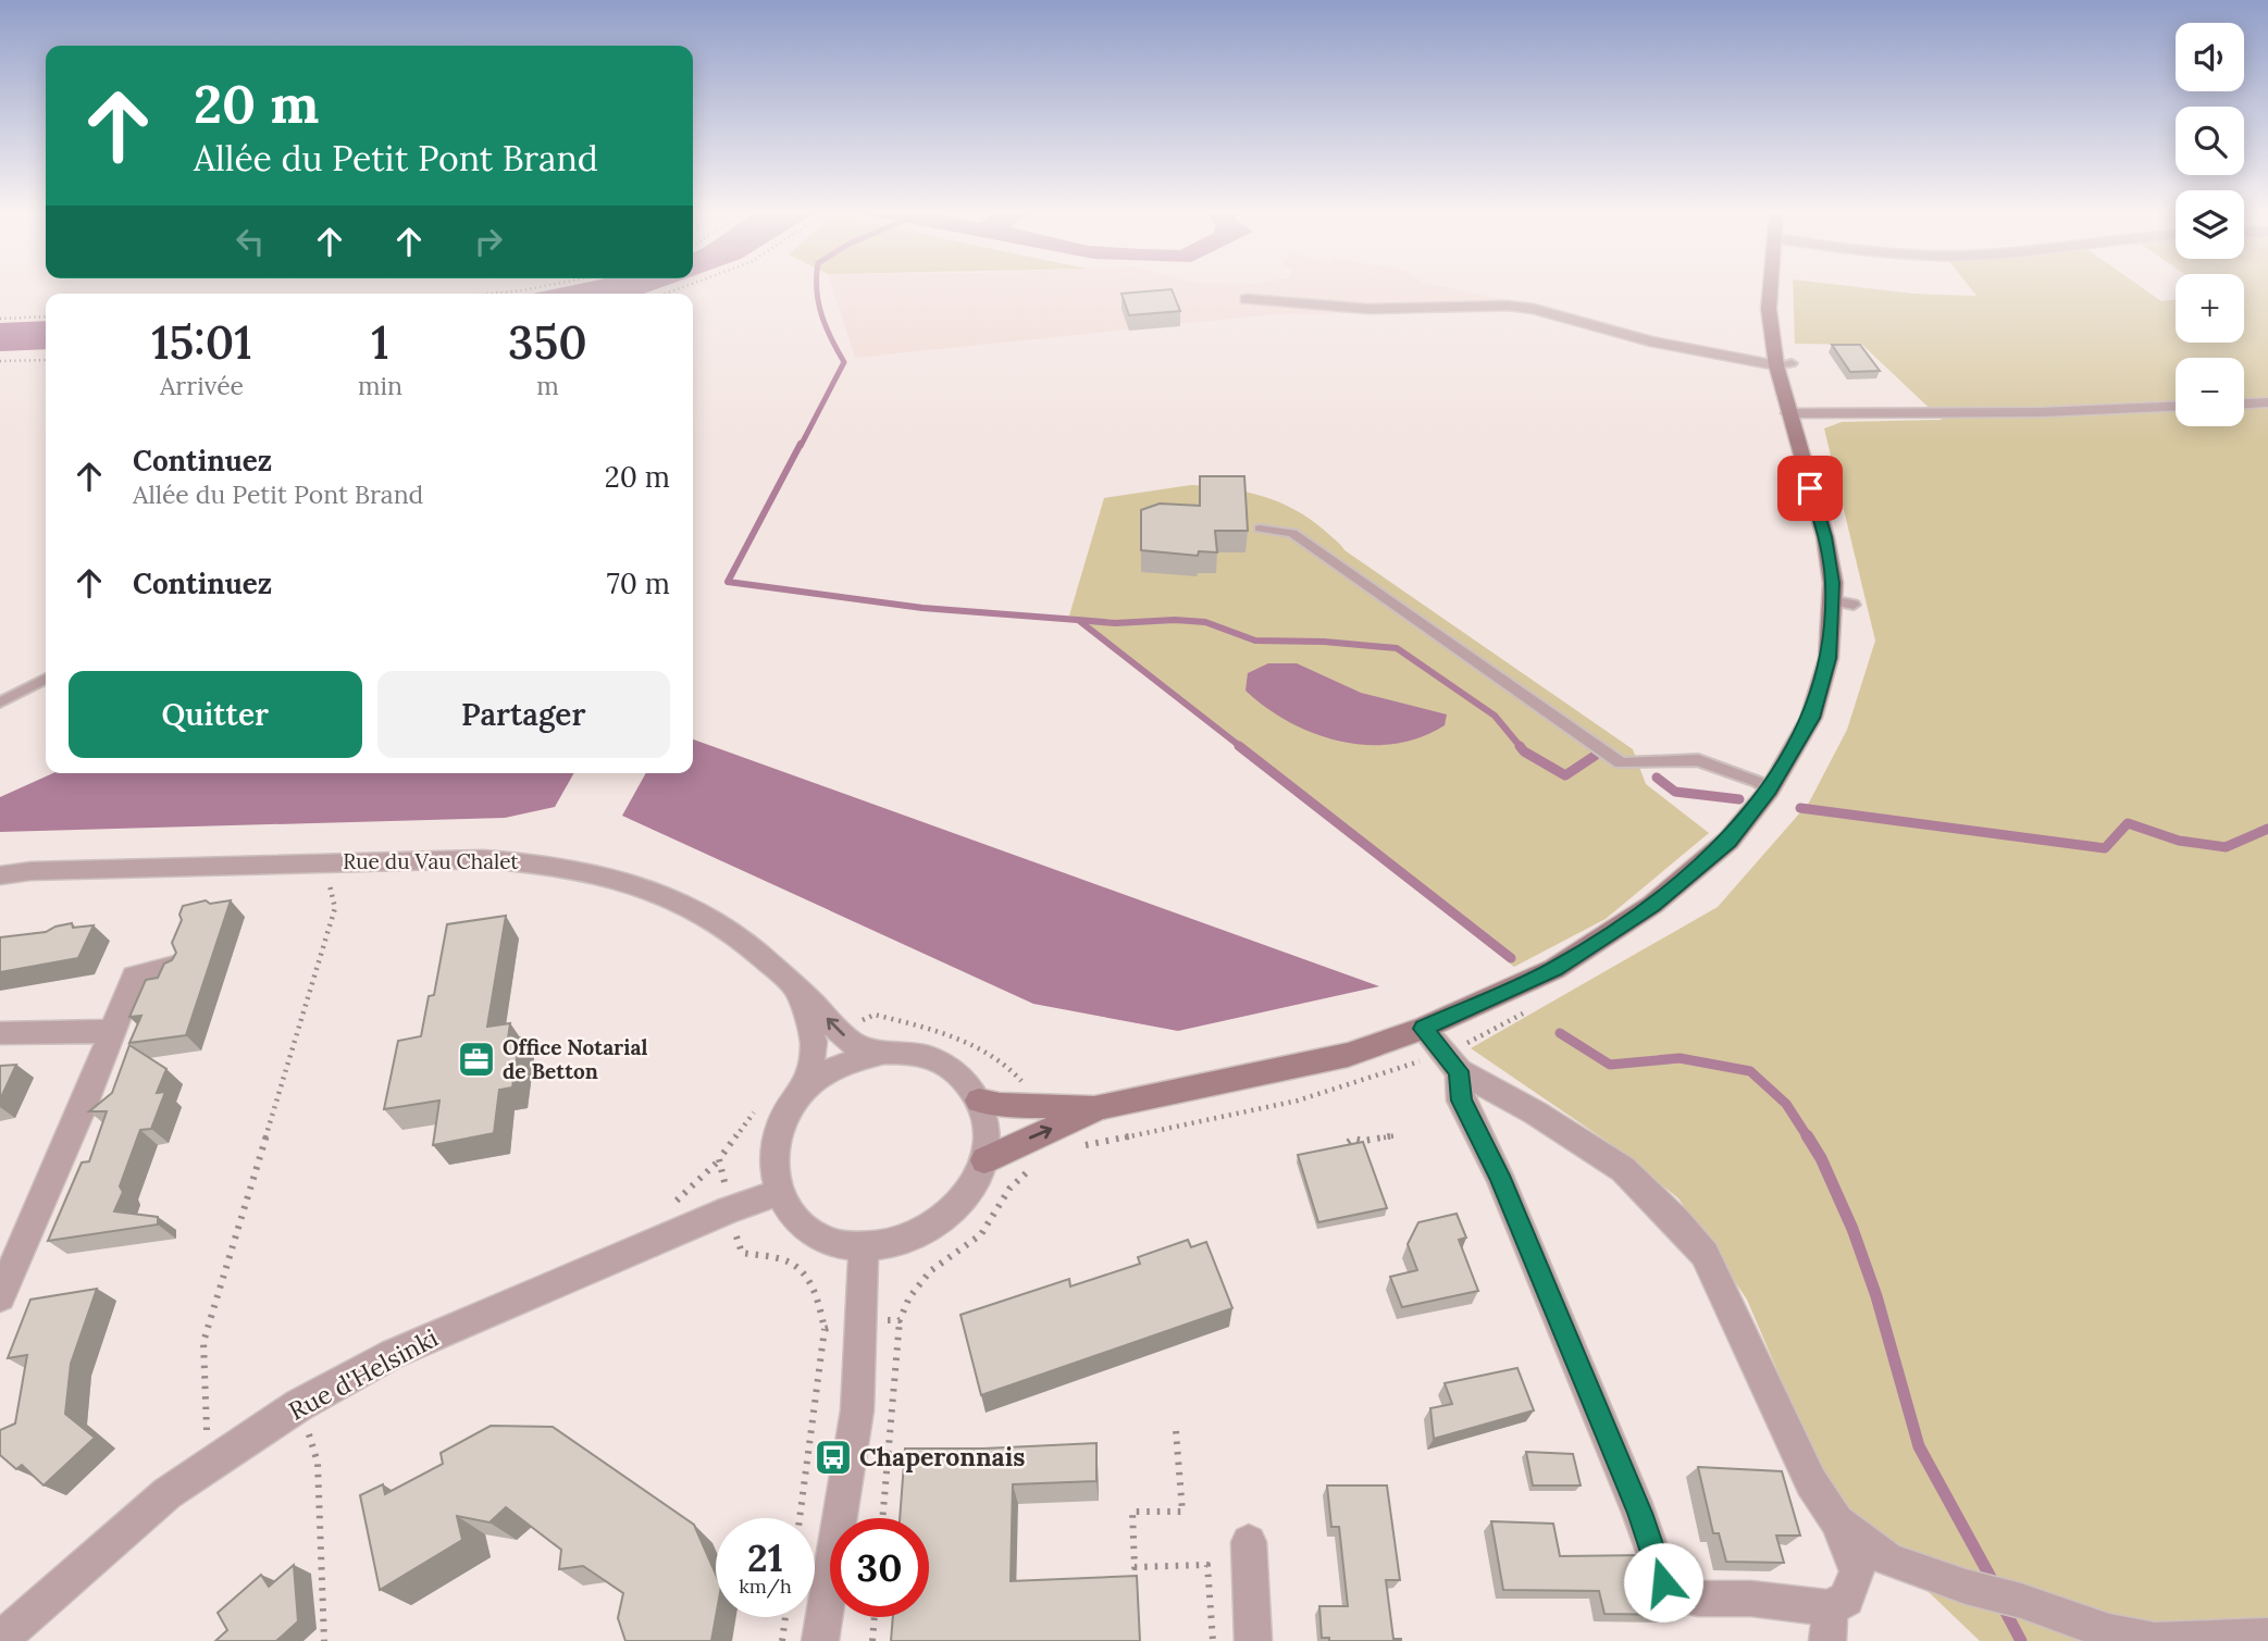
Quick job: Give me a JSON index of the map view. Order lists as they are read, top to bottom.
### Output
{
  "streets": {
    "street": ["Rue du Vau Chalet", "Rue d'Helsinki"]
  },
  "crossings": [
    ["Rue du Vau Chalet", "Rue d'Helsinki"]
  ],
  "places": {
    "office": ["Office Notarial de Betton"],
    "bus stop": ["Chaperonnais"]
  },
  "page": {
    "map_buttons": ["+", "−"],
    "turn": ["20 m", "Allée du Petit Pont Brand"],
    "eta": [
      "15:01",
      "Arrivée",
      "1",
      "min",
      "350",
      "m"
    ],
    "list": [
      {
        "name": "Continuez",
        "note": "Allée du Petit Pont Brand",
        "value": "20 m"
      },
      {
        "name": "Continuez",
        "value": "70 m"
      }
    ],
    "buttons": ["Quitter", "Partager"],
    "speed": "21 km/h",
    "limit": "30"
  }
}
